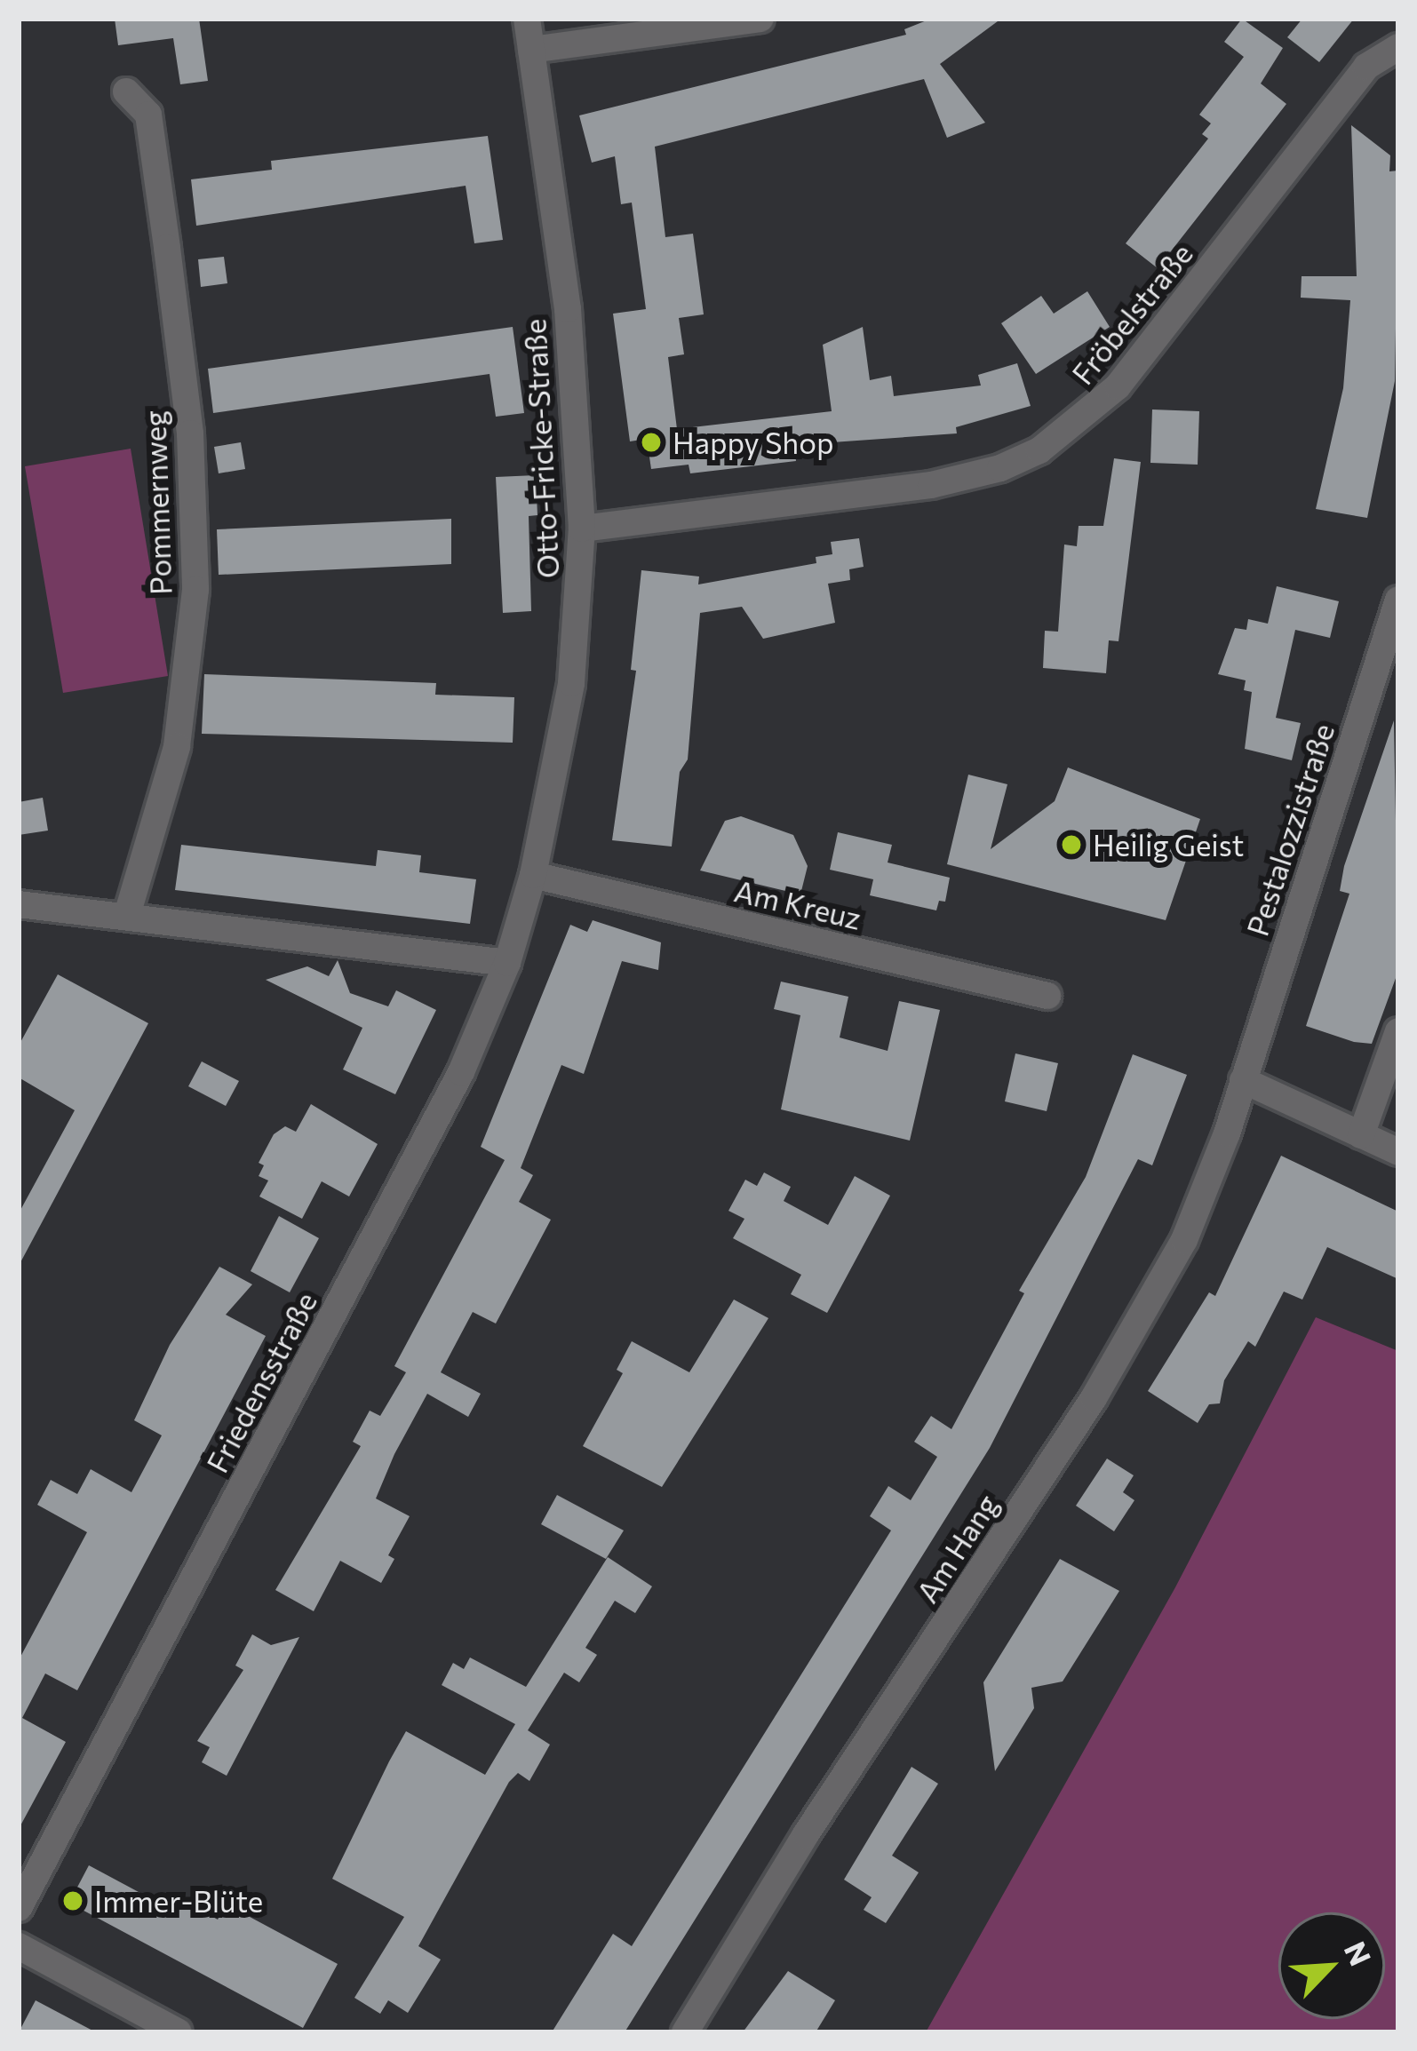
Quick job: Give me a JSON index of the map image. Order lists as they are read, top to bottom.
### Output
{
  "streets": {
    "street": [
      "Fröbelstraße",
      "Otto-Fricke-Straße",
      "Pommernweg",
      "Pestalozzistraße",
      "Am Kreuz",
      "Friedensstraße",
      "Am Hang"
    ]
  },
  "crossings": [
    ["Fröbelstraße", "Otto-Fricke-Straße"],
    ["Otto-Fricke-Straße", "Am Kreuz"],
    ["Otto-Fricke-Straße", "Friedensstraße"],
    ["Pestalozzistraße", "Am Hang"],
    ["Am Kreuz", "Friedensstraße"]
  ],
  "places": ["Happy Shop", "Heilig Geist", "Immer-Blüte"],
  "north": "top right"
}
